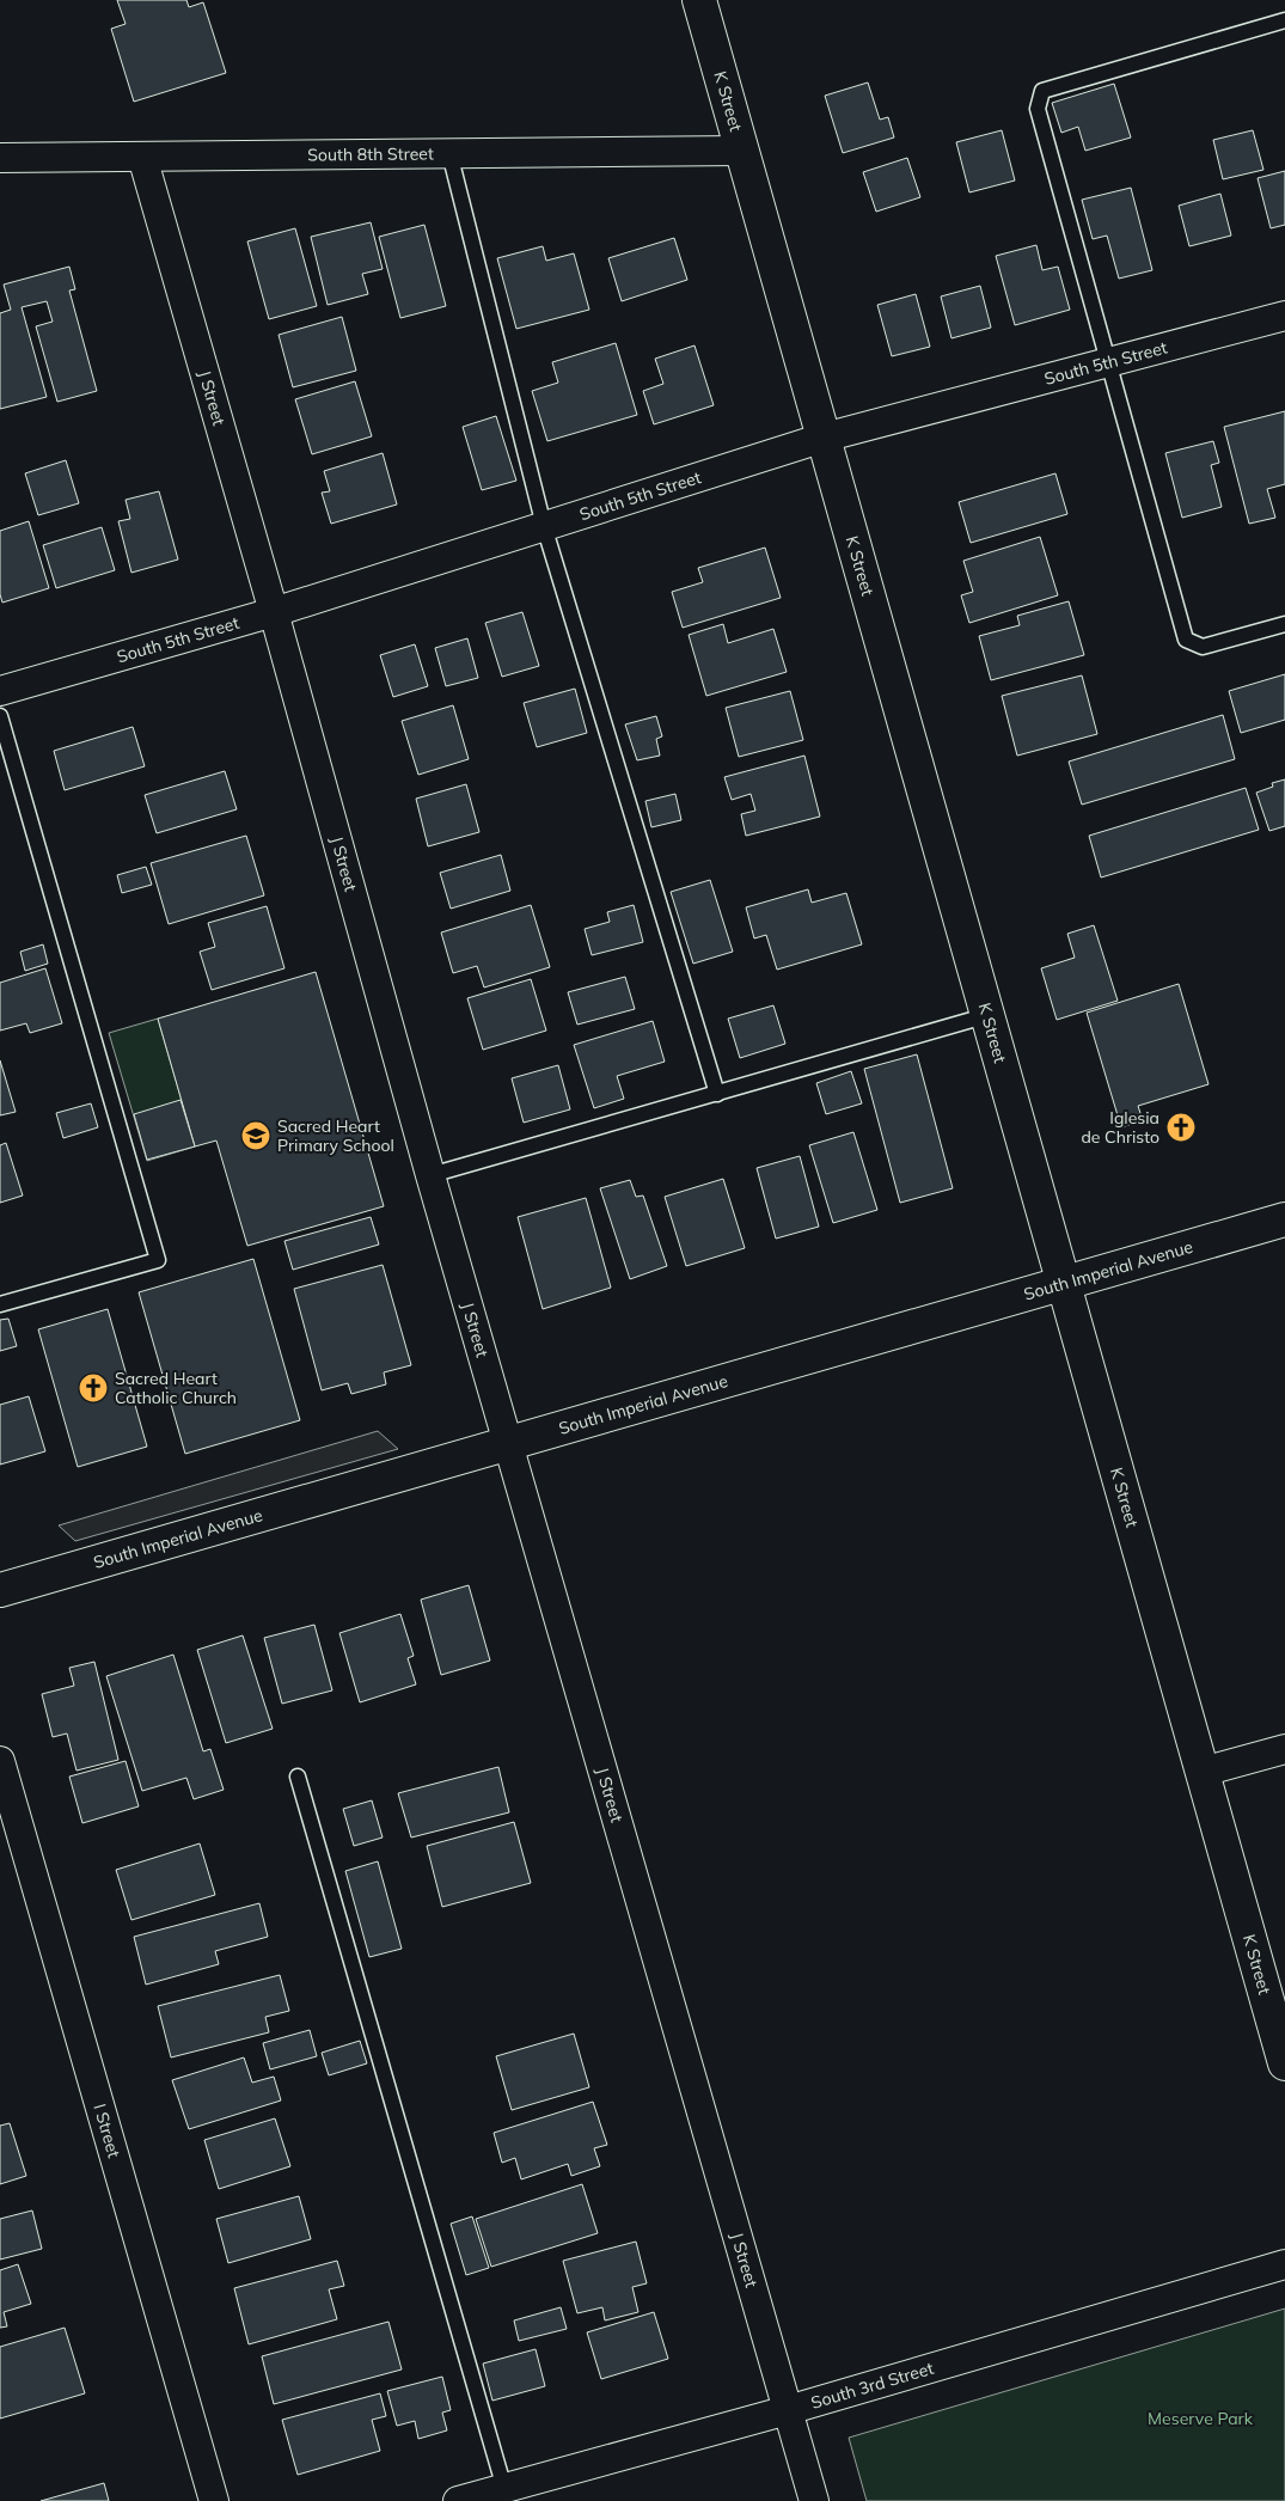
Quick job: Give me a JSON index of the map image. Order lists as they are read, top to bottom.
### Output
{
  "streets": {
    "street": [
      "K Street",
      "South 8th Street",
      "South 5th Street",
      "J Street",
      "South Imperial Avenue",
      "I Street",
      "South 3rd Street"
    ]
  },
  "crossings": [
    ["K Street", "South 8th Street"],
    ["K Street", "South 5th Street"],
    ["K Street", "South Imperial Avenue"],
    ["South 8th Street", "J Street"],
    ["South 5th Street", "J Street"],
    ["J Street", "South Imperial Avenue"],
    ["J Street", "South 3rd Street"]
  ],
  "parks": ["Meserve Park"],
  "places": {
    "church": ["Iglesia de Christo", "Sacred Heart Catholic Church"],
    "school or university": ["Sacred Heart Primary School"]
  }
}
